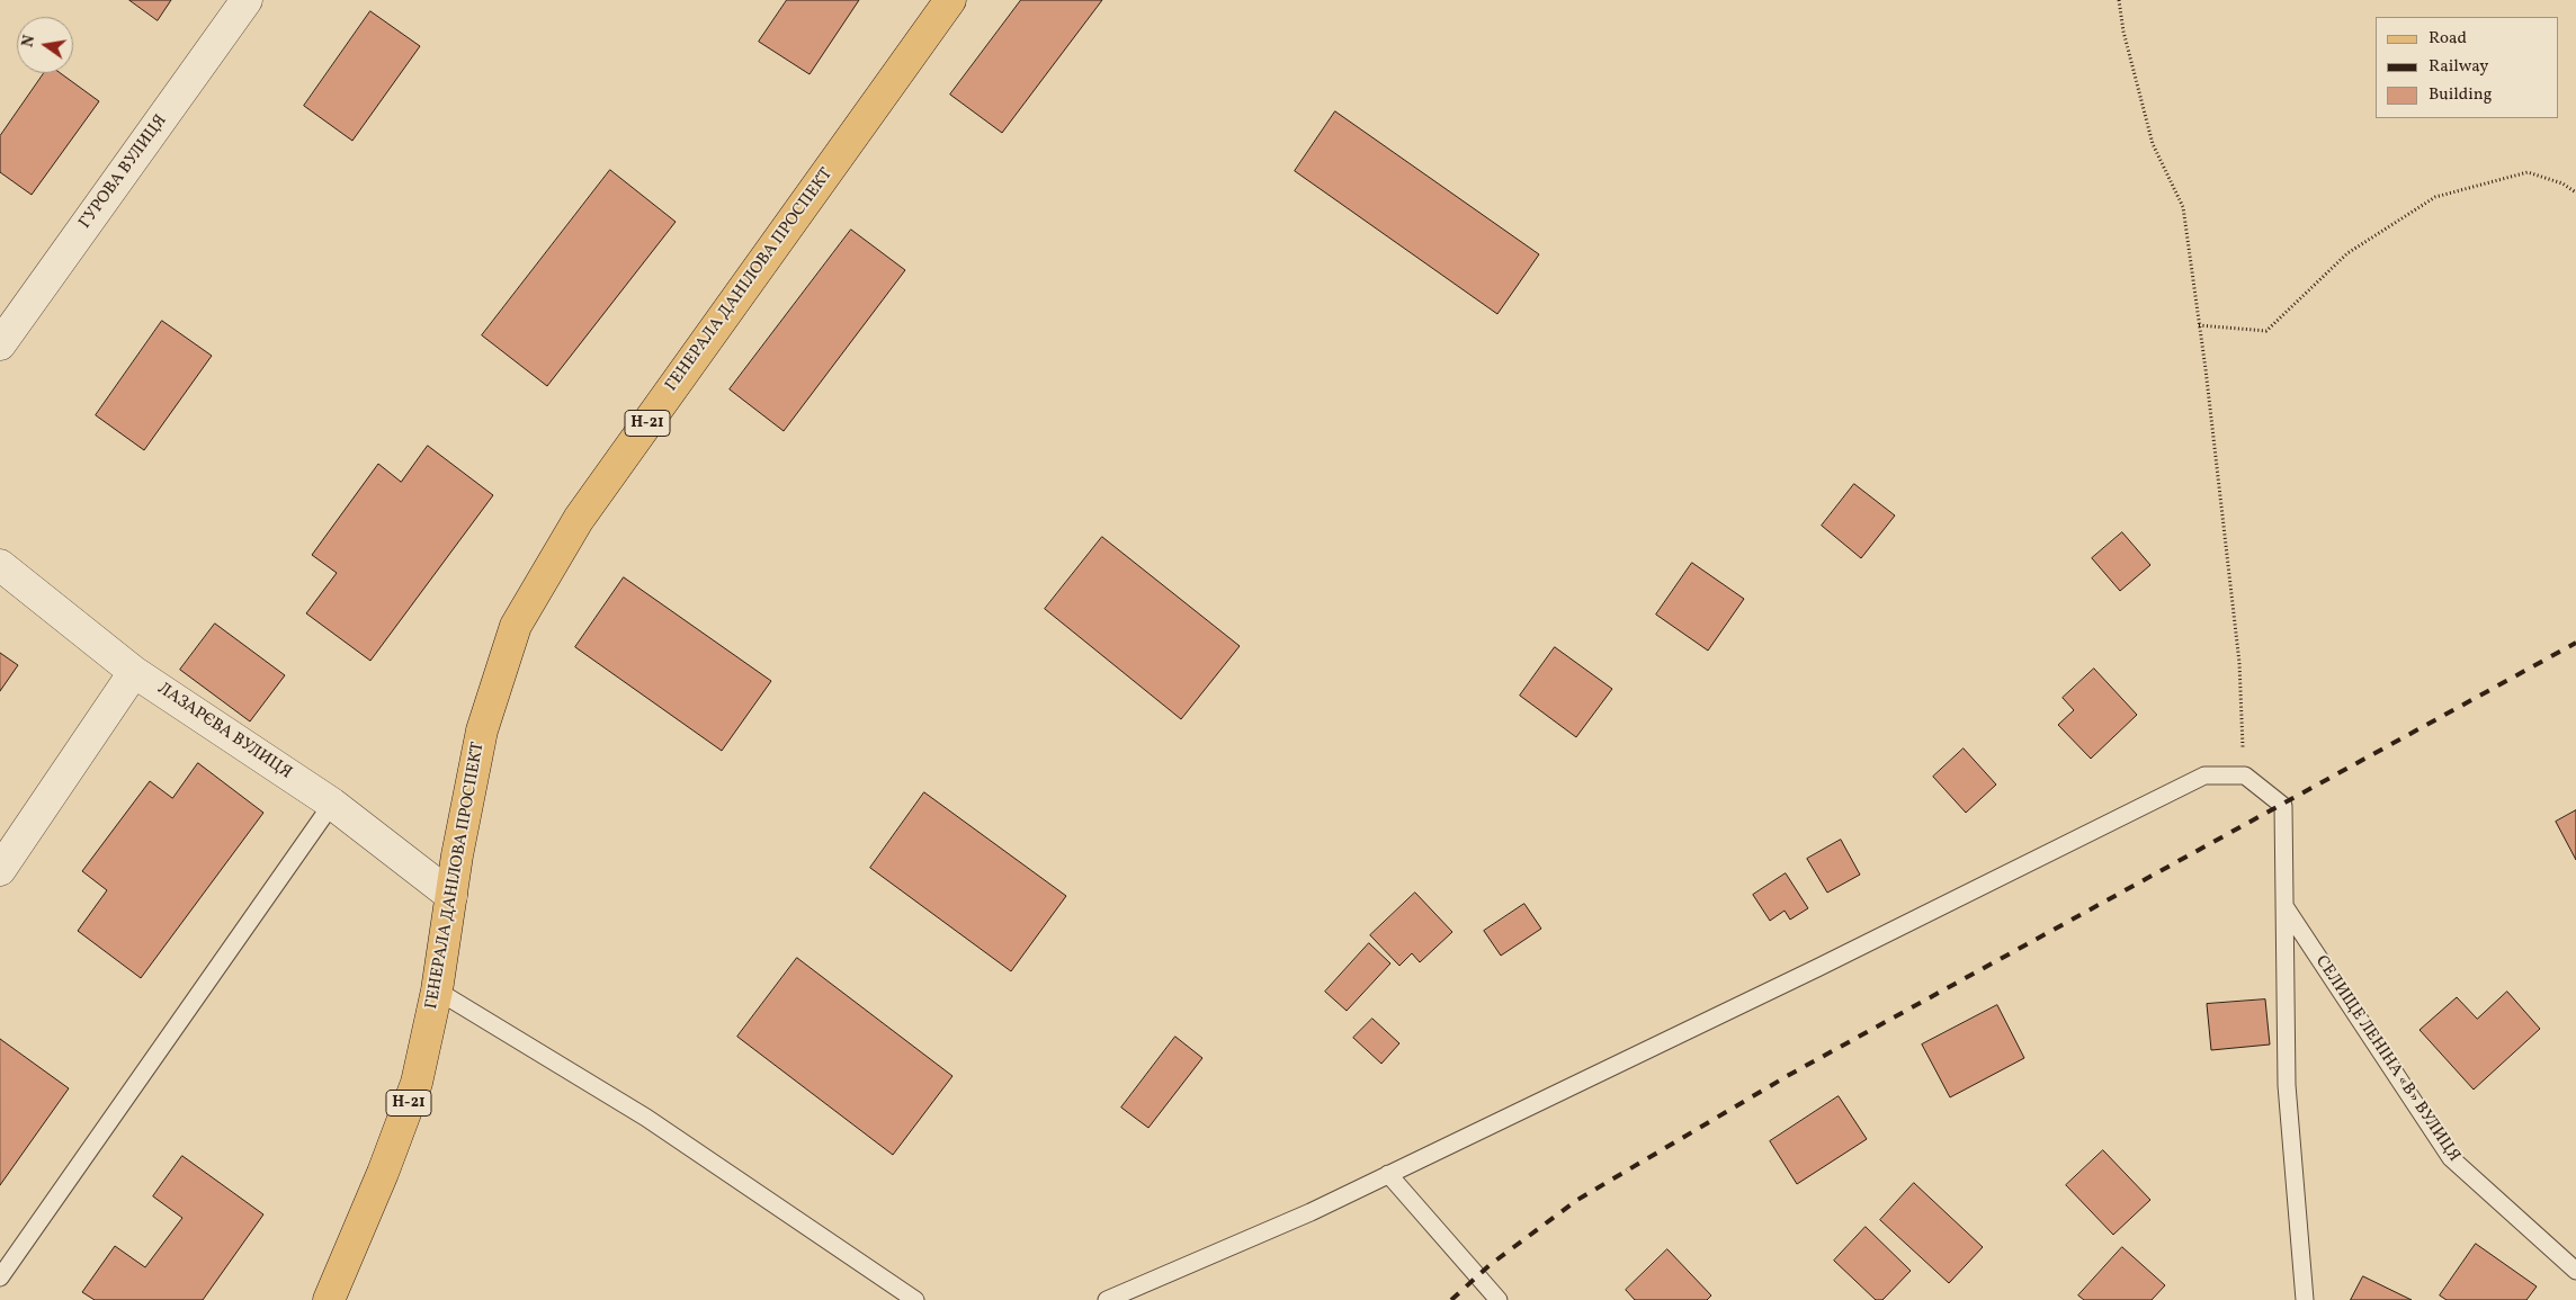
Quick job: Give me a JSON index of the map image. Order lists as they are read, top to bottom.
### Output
{
  "streets": {
    "main road": ["ГЕНЕРАЛА ДАНІЛОВА ПРОСПЕКТ", "Н-21"],
    "street": ["ГУРОВА ВУЛИЦЯ", "ЛАЗАРЄВА ВУЛИЦЯ"],
    "lane": ["СЕЛИЩЕ ЛЕНІНА «В» ВУЛИЦЯ"]
  },
  "crossings": [
    ["ГЕНЕРАЛА ДАНІЛОВА ПРОСПЕКТ", "ЛАЗАРЄВА ВУЛИЦЯ"]
  ],
  "legend": ["Road", "Railway", "Building"],
  "north": "left"
}
